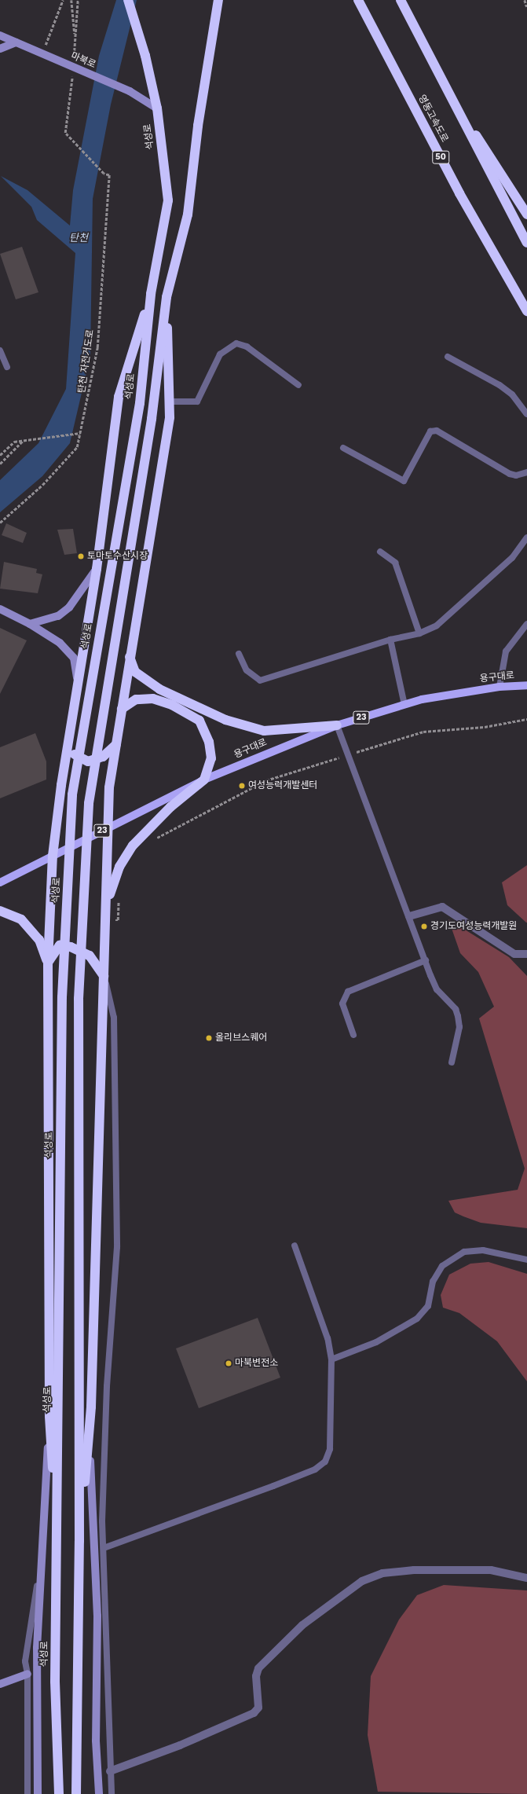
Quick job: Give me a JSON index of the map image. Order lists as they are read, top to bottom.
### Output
{
  "streets": {
    "highway": ["영동고속도로", "석성로", "50"],
    "main road": ["용구대로", "23"],
    "street": ["마북로"],
    "path": ["탄천 자전거도로"]
  },
  "crossings": [
    ["마북로", "석성로"]
  ],
  "water": ["탄천"],
  "places": [
    "토마토수산시장",
    "여성능력개발센터",
    "경기도여성능력개발원",
    "올리브스퀘어",
    "마북변전소"
  ]
}
